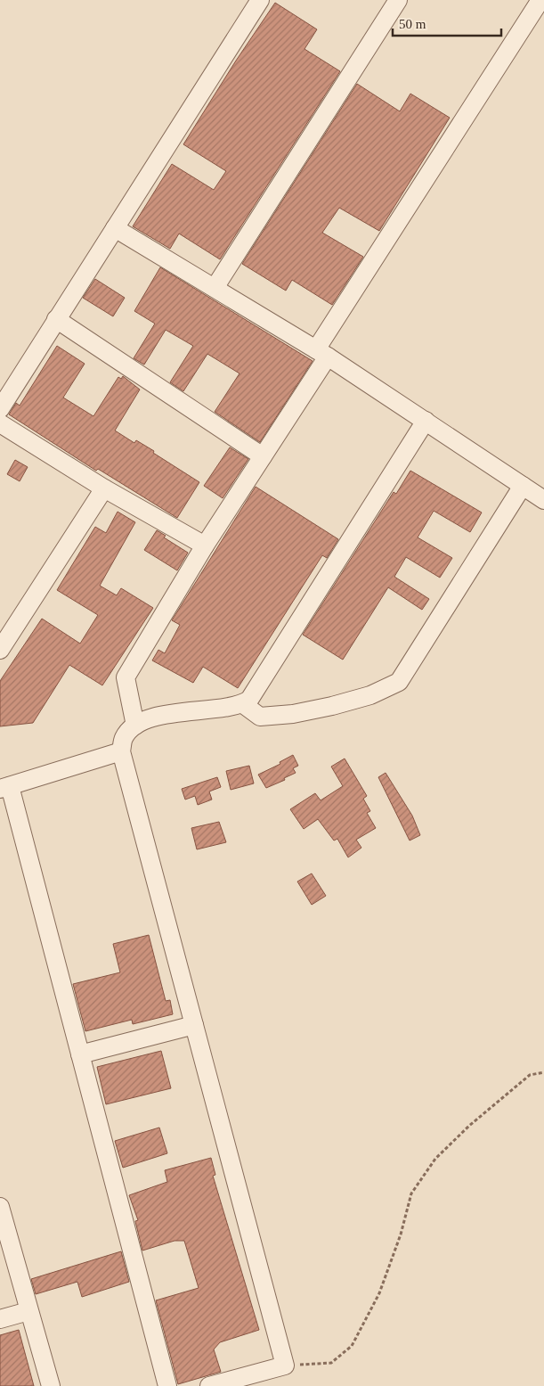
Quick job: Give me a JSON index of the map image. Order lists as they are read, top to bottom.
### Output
{
  "scale_bar": "50 m"
}
